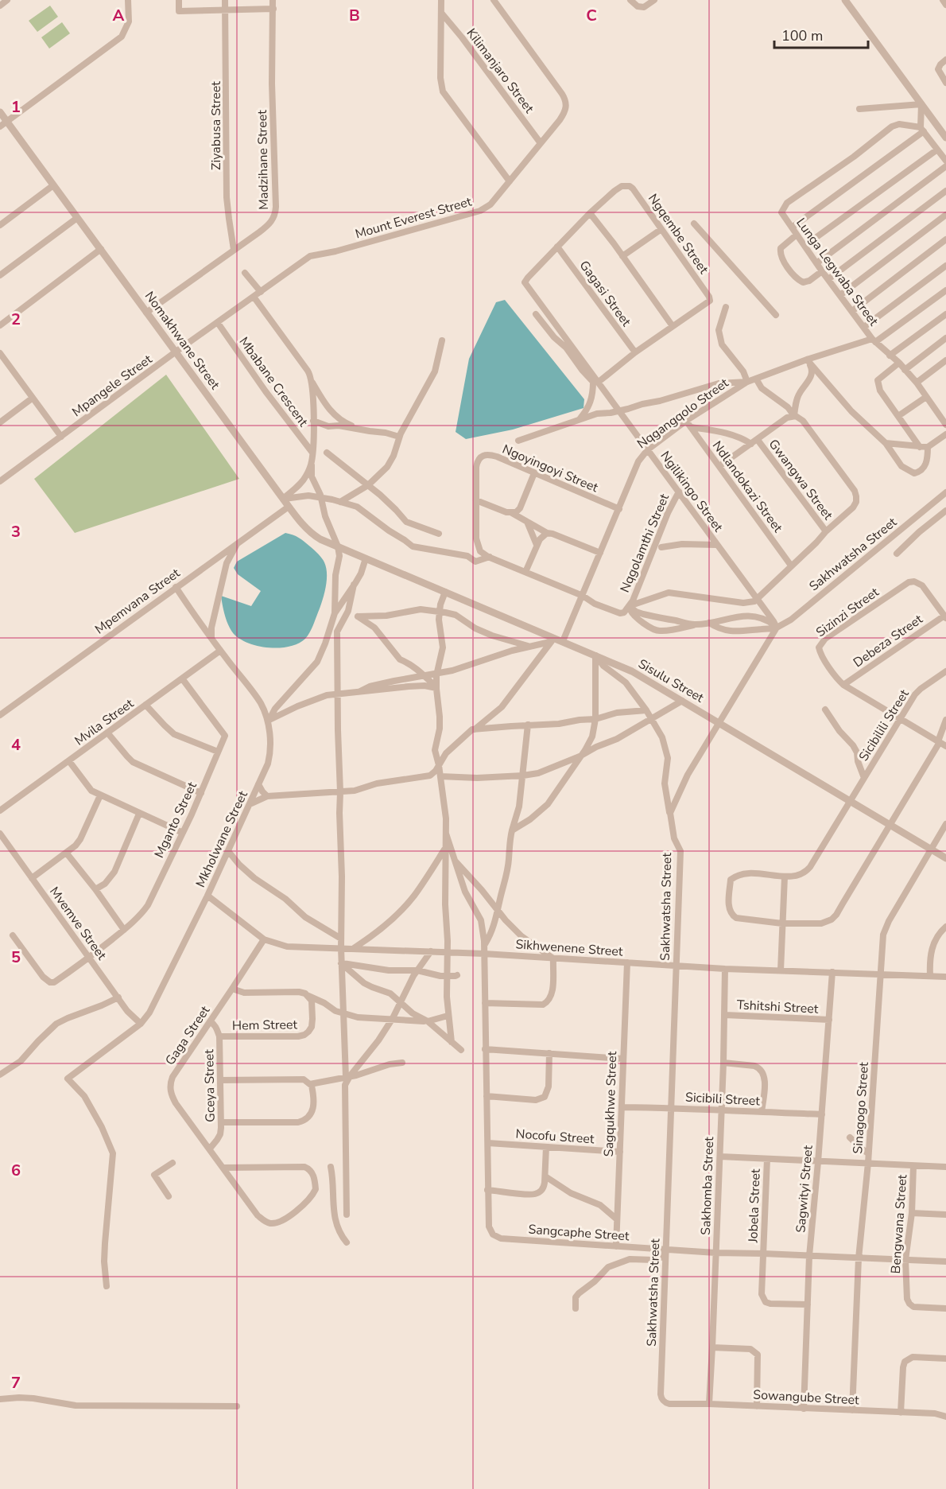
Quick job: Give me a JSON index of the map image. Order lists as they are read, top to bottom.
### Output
{
  "streets": {
    "street": [
      "Kilimanjaro Street",
      "Ziyabusa Street",
      "Madzihane Street",
      "Mount Everest Street",
      "Ngqembe Street",
      "Lunga Legwaba Street",
      "Gagasi Street",
      "Nomakhwane Street",
      "Mbabane Crescent",
      "Mpangele Street",
      "Nqgangqolo Street",
      "Ngoyingoyi Street",
      "Gwangwa Street",
      "Ndlandokazi Street",
      "Ngilikingo Street",
      "Nqgolamthi Street",
      "Sakhwatsha Street",
      "Mpemvana Street",
      "Sizinzi Street",
      "Debeza Street",
      "Sisulu Street",
      "Mvila Street",
      "Sicibilili Street",
      "Mganto Street",
      "Mkholwane Street",
      "Mvemve Street",
      "Sikhwenene Street",
      "Tshitshi Street",
      "Hem Street",
      "Gaga Street",
      "Gceya Street",
      "Sicibili Street",
      "Sagqukhwe Street",
      "Sinagogo Street",
      "Nocofu Street",
      "Sakhomba Street",
      "Sagwityi Street",
      "Jobela Street",
      "Bengwana Street",
      "Sangcaphe Street",
      "Sowangube Street"
    ]
  },
  "crossings": [
    ["Kilimanjaro Street", "Mount Everest Street"],
    ["Ziyabusa Street", "Madzihane Street"],
    ["Madzihane Street", "Nomakhwane Street"],
    ["Mount Everest Street", "Nomakhwane Street"],
    ["Mount Everest Street", "Mbabane Crescent"],
    ["Mount Everest Street", "Mpangele Street"],
    ["Ngqembe Street", "Gagasi Street"],
    ["Ngqembe Street", "Ngilikingo Street"],
    ["Lunga Legwaba Street", "Nqgangqolo Street"],
    ["Nomakhwane Street", "Mbabane Crescent"],
    ["Nomakhwane Street", "Mpangele Street"],
    ["Nomakhwane Street", "Mpemvana Street"],
    ["Nomakhwane Street", "Sisulu Street"],
    ["Nqgangqolo Street", "Ngoyingoyi Street"],
    ["Nqgangqolo Street", "Ndlandokazi Street"],
    ["Nqgangqolo Street", "Ngilikingo Street"],
    ["Nqgangqolo Street", "Nqgolamthi Street"],
    ["Nqgangqolo Street", "Sisulu Street"],
    ["Ngoyingoyi Street", "Nqgolamthi Street"],
    ["Ngilikingo Street", "Nqgolamthi Street"],
    ["Ngilikingo Street", "Sakhwatsha Street"],
    ["Sakhwatsha Street", "Sisulu Street"],
    ["Sakhwatsha Street", "Sikhwenene Street"],
    ["Sakhwatsha Street", "Sicibili Street"],
    ["Sakhwatsha Street", "Sangcaphe Street"],
    ["Sakhwatsha Street", "Sowangube Street"],
    ["Mpemvana Street", "Mkholwane Street"],
    ["Sizinzi Street", "Debeza Street"],
    ["Sizinzi Street", "Sicibilili Street"],
    ["Sisulu Street", "Sicibilili Street"],
    ["Sisulu Street", "Sinagogo Street"],
    ["Mvila Street", "Mganto Street"],
    ["Mvila Street", "Mkholwane Street"],
    ["Mganto Street", "Mvemve Street"],
    ["Mkholwane Street", "Mvemve Street"],
    ["Mkholwane Street", "Sikhwenene Street"],
    ["Sikhwenene Street", "Gaga Street"],
    ["Sikhwenene Street", "Sagqukhwe Street"],
    ["Sikhwenene Street", "Sinagogo Street"],
    ["Sikhwenene Street", "Sakhomba Street"],
    ["Sikhwenene Street", "Sagwityi Street"],
    ["Sikhwenene Street", "Sangcaphe Street"],
    ["Tshitshi Street", "Sakhomba Street"],
    ["Tshitshi Street", "Sagwityi Street"],
    ["Hem Street", "Gceya Street"],
    ["Gaga Street", "Gceya Street"],
    ["Sicibili Street", "Sagqukhwe Street"],
    ["Sicibili Street", "Sakhomba Street"],
    ["Sicibili Street", "Sagwityi Street"],
    ["Sagqukhwe Street", "Nocofu Street"],
    ["Sagqukhwe Street", "Sangcaphe Street"],
    ["Sinagogo Street", "Sangcaphe Street"],
    ["Sinagogo Street", "Sowangube Street"],
    ["Nocofu Street", "Sangcaphe Street"],
    ["Sakhomba Street", "Sangcaphe Street"],
    ["Sakhomba Street", "Sowangube Street"],
    ["Sagwityi Street", "Jobela Street"],
    ["Sagwityi Street", "Sangcaphe Street"],
    ["Sagwityi Street", "Sowangube Street"],
    ["Jobela Street", "Sangcaphe Street"],
    ["Bengwana Street", "Sangcaphe Street"]
  ],
  "scale_bar": "100 m",
  "grid": {
    "columns": ["A", "B", "C"],
    "rows": [
      "1",
      "2",
      "3",
      "4",
      "5",
      "6",
      "7"
    ]
  }
}
